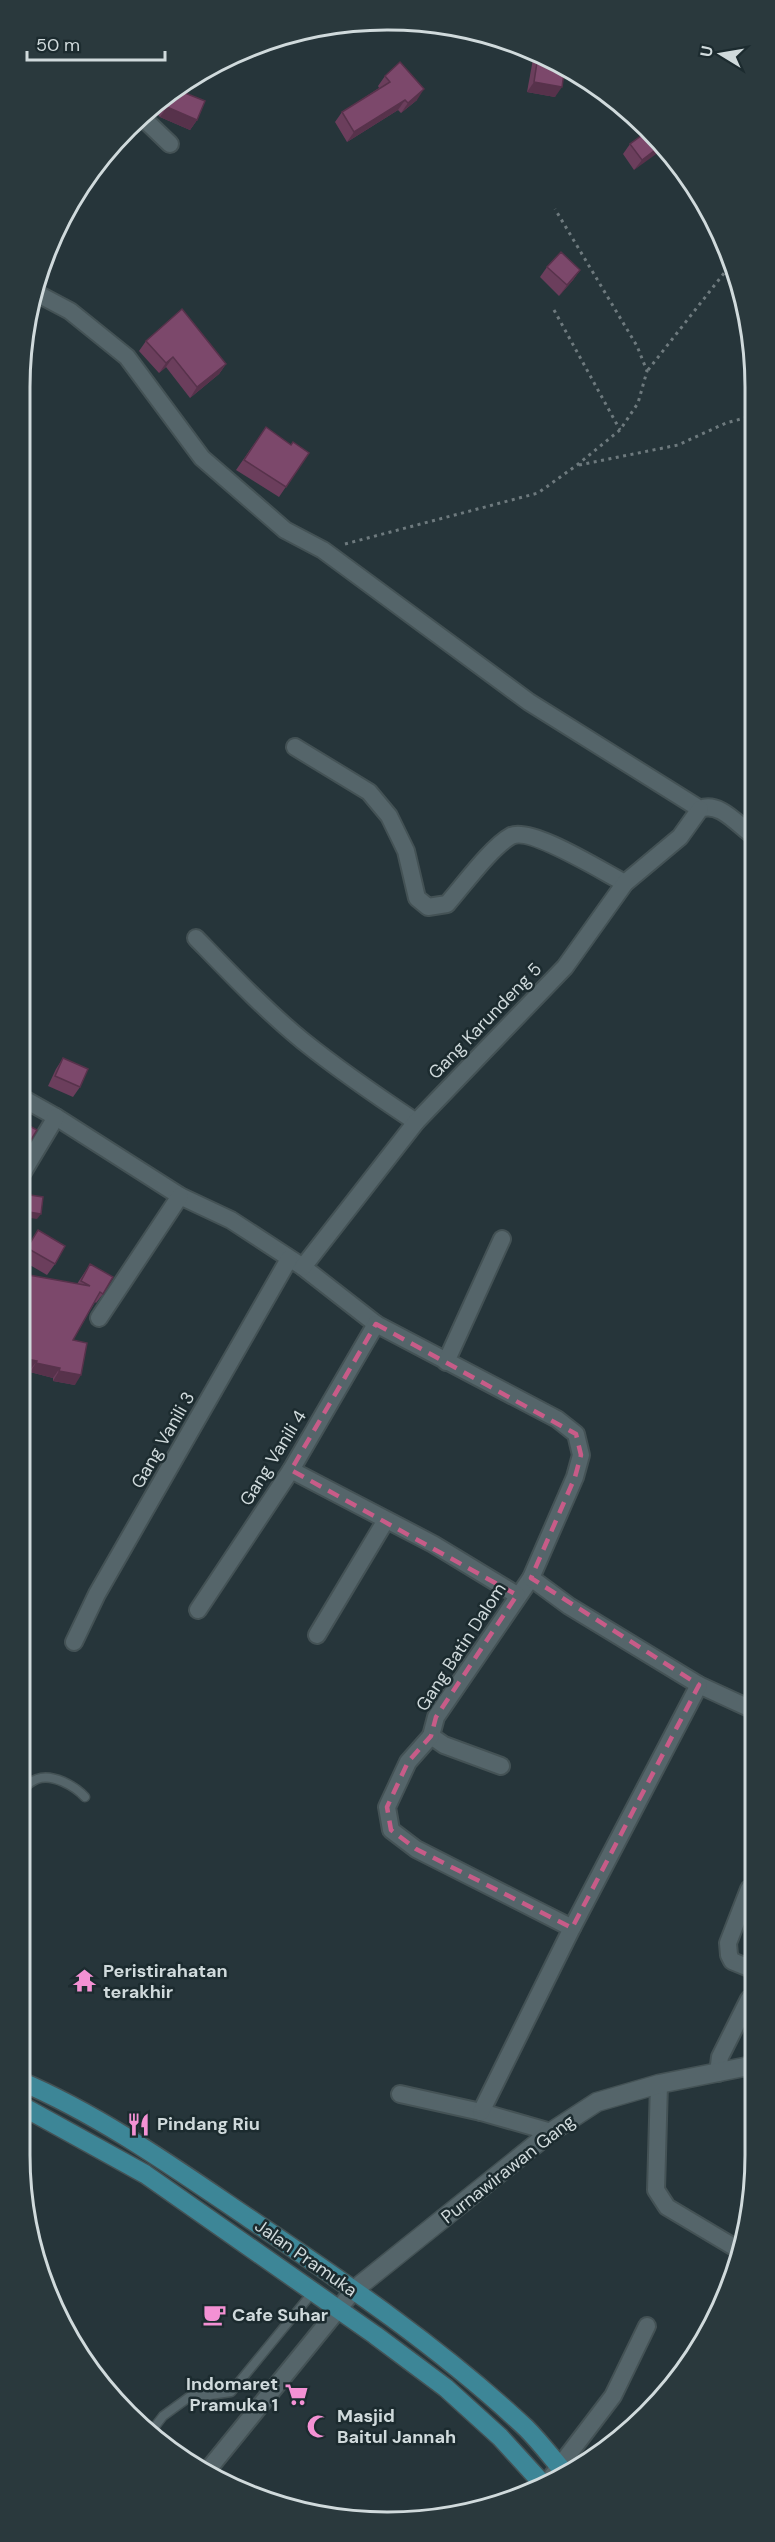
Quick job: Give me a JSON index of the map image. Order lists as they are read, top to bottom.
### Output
{
  "streets": {
    "main road": ["Jalan Pramuka"],
    "street": [
      "Gang Karundeng 5",
      "Gang Vanili 3",
      "Gang Vanili 4",
      "Gang Batin Dalom",
      "Purnawirawan Gang"
    ]
  },
  "crossings": [
    ["Gang Karundeng 5", "Gang Vanili 3"],
    ["Gang Karundeng 5", "Gang Batin Dalom"],
    ["Gang Vanili 3", "Gang Batin Dalom"],
    ["Gang Vanili 4", "Gang Batin Dalom"],
    ["Purnawirawan Gang", "Jalan Pramuka"]
  ],
  "places": {
    "temple": ["Peristirahatan terakhir"],
    "restaurant": ["Pindang Riu"],
    "cafe": ["Cafe Suhar"],
    "supermarket": ["Indomaret Pramuka 1"],
    "mosque": ["Masjid Baitul Jannah"]
  },
  "scale_bar": "50 m",
  "north": "left"
}
